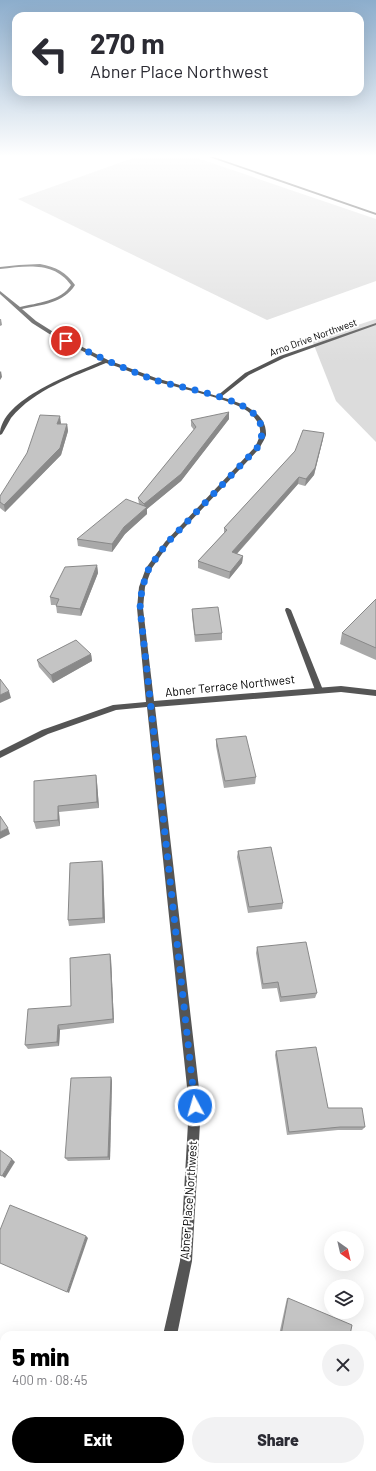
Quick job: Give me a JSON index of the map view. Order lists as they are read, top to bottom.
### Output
{
  "streets": {
    "street": ["Arno Drive Northwest", "Abner Terrace Northwest", "Abner Place Northwest"]
  },
  "crossings": [
    ["Arno Drive Northwest", "Abner Place Northwest"],
    ["Abner Terrace Northwest", "Abner Place Northwest"]
  ],
  "north": "bottom right",
  "page": {
    "turn": ["270 m", "Abner Place Northwest"],
    "heading": ["5 min", "400 m · 08:45"],
    "buttons": ["Exit", "Share"]
  }
}
